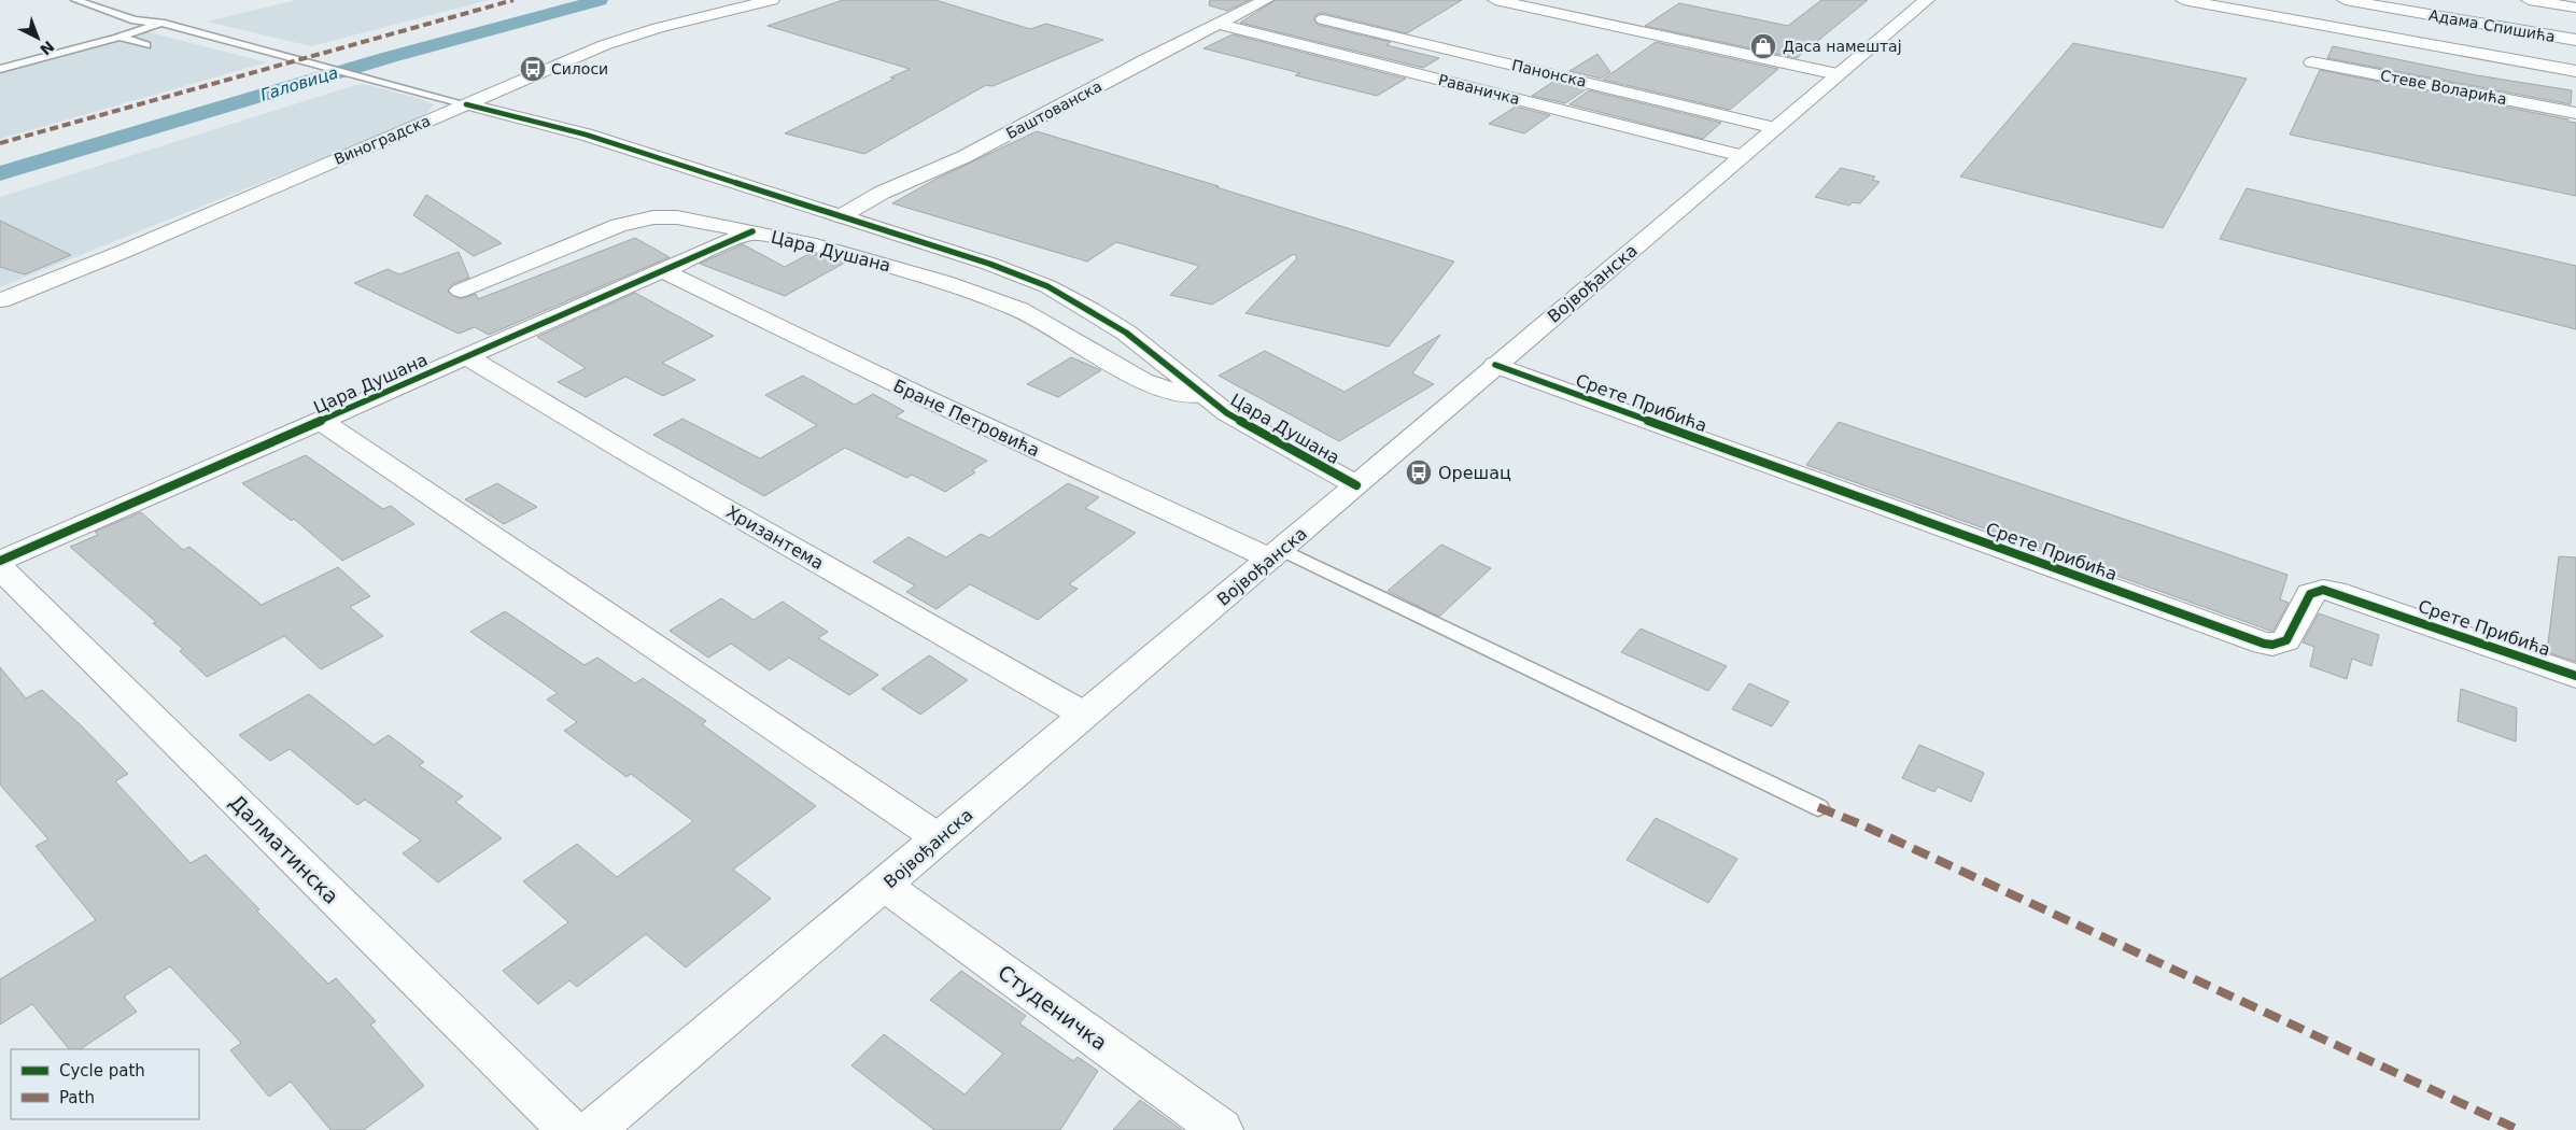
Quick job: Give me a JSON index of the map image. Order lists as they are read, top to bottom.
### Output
{
  "streets": {
    "street": [
      "Адама Спишића",
      "Панонска",
      "Стеве Воларића",
      "Раваничка",
      "Баштованска",
      "Виноградска",
      "Цара Душана",
      "Војвођанска",
      "Срете Прибића",
      "Бране Петровића",
      "Хризантема",
      "Далматинска",
      "Студеничка"
    ]
  },
  "crossings": [
    ["Панонска", "Војвођанска"],
    ["Раваничка", "Баштованска"],
    ["Раваничка", "Војвођанска"],
    ["Цара Душана", "Војвођанска"],
    ["Цара Душана", "Бране Петровића"],
    ["Цара Душана", "Хризантема"],
    ["Војвођанска", "Срете Прибића"],
    ["Војвођанска", "Бране Петровића"],
    ["Војвођанска", "Хризантема"],
    ["Војвођанска", "Студеничка"]
  ],
  "water": ["Галовица"],
  "places": {
    "shop": ["Даса намештај"],
    "bus stop": ["Силоси", "Орешац"]
  },
  "legend": ["Cycle path", "Path"],
  "north": "bottom right"
}
